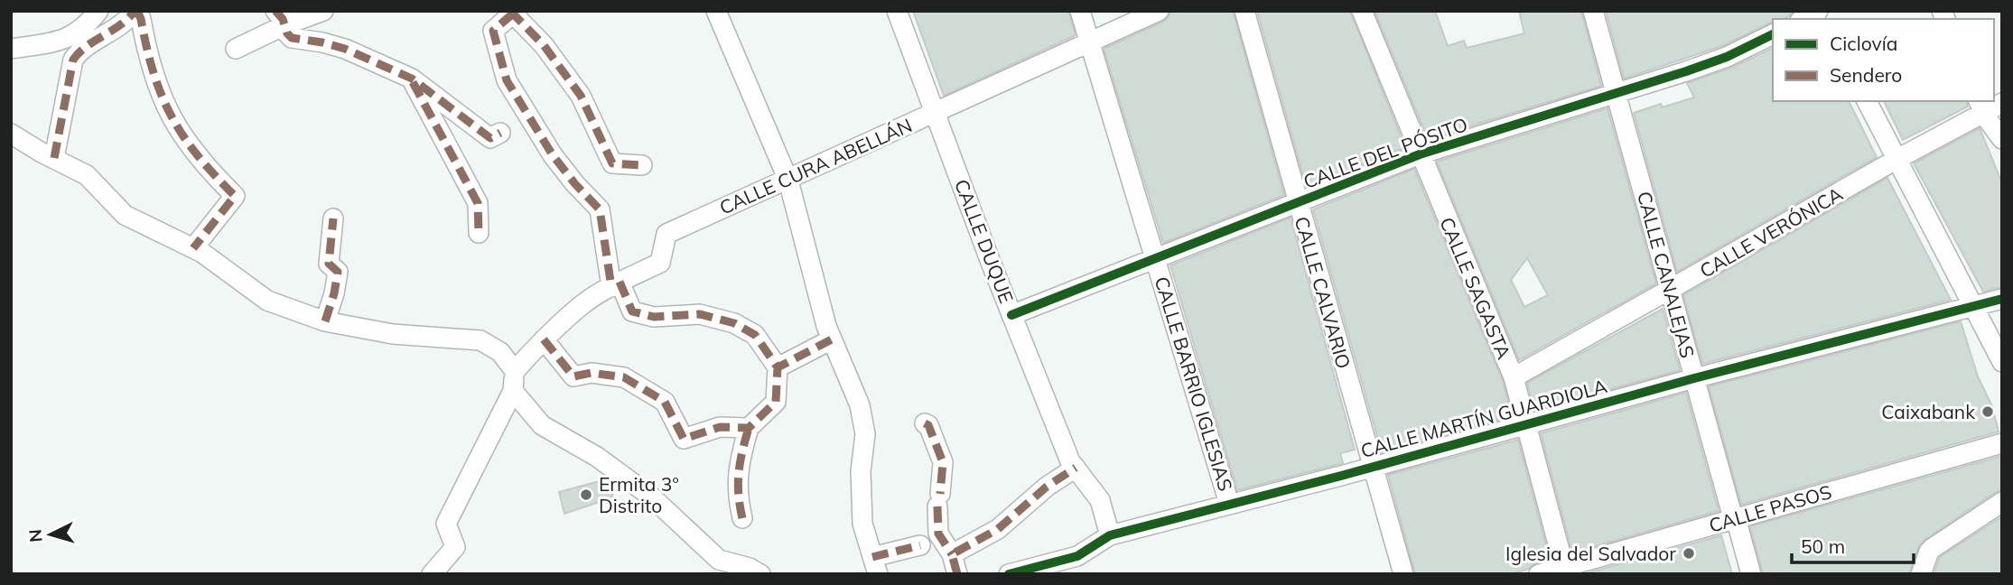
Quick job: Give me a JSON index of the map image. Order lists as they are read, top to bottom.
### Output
{
  "streets": {
    "street": [
      "CALLE DEL PÓSITO",
      "CALLE CURA ABELLÁN",
      "CALLE VERÓNICA",
      "CALLE DUQUE",
      "CALLE CANALEJAS",
      "CALLE SAGASTA",
      "CALLE CALVARIO",
      "CALLE BARRIO IGLESIAS",
      "CALLE MARTÍN GUARDIOLA",
      "CALLE PASOS"
    ]
  },
  "crossings": [
    ["CALLE DEL PÓSITO", "CALLE DUQUE"],
    ["CALLE DEL PÓSITO", "CALLE CANALEJAS"],
    ["CALLE DEL PÓSITO", "CALLE SAGASTA"],
    ["CALLE DEL PÓSITO", "CALLE CALVARIO"],
    ["CALLE DEL PÓSITO", "CALLE BARRIO IGLESIAS"],
    ["CALLE CURA ABELLÁN", "CALLE DUQUE"],
    ["CALLE CURA ABELLÁN", "CALLE BARRIO IGLESIAS"],
    ["CALLE VERÓNICA", "CALLE CANALEJAS"],
    ["CALLE VERÓNICA", "CALLE SAGASTA"],
    ["CALLE DUQUE", "CALLE MARTÍN GUARDIOLA"],
    ["CALLE CANALEJAS", "CALLE MARTÍN GUARDIOLA"],
    ["CALLE CANALEJAS", "CALLE PASOS"],
    ["CALLE SAGASTA", "CALLE MARTÍN GUARDIOLA"],
    ["CALLE SAGASTA", "CALLE PASOS"],
    ["CALLE CALVARIO", "CALLE MARTÍN GUARDIOLA"],
    ["CALLE BARRIO IGLESIAS", "CALLE MARTÍN GUARDIOLA"]
  ],
  "places": ["Caixabank", "Ermita 3º Distrito", "Iglesia del Salvador"],
  "legend": ["Ciclovía", "Sendero"],
  "scale_bar": "50 m",
  "north": "left"
}
